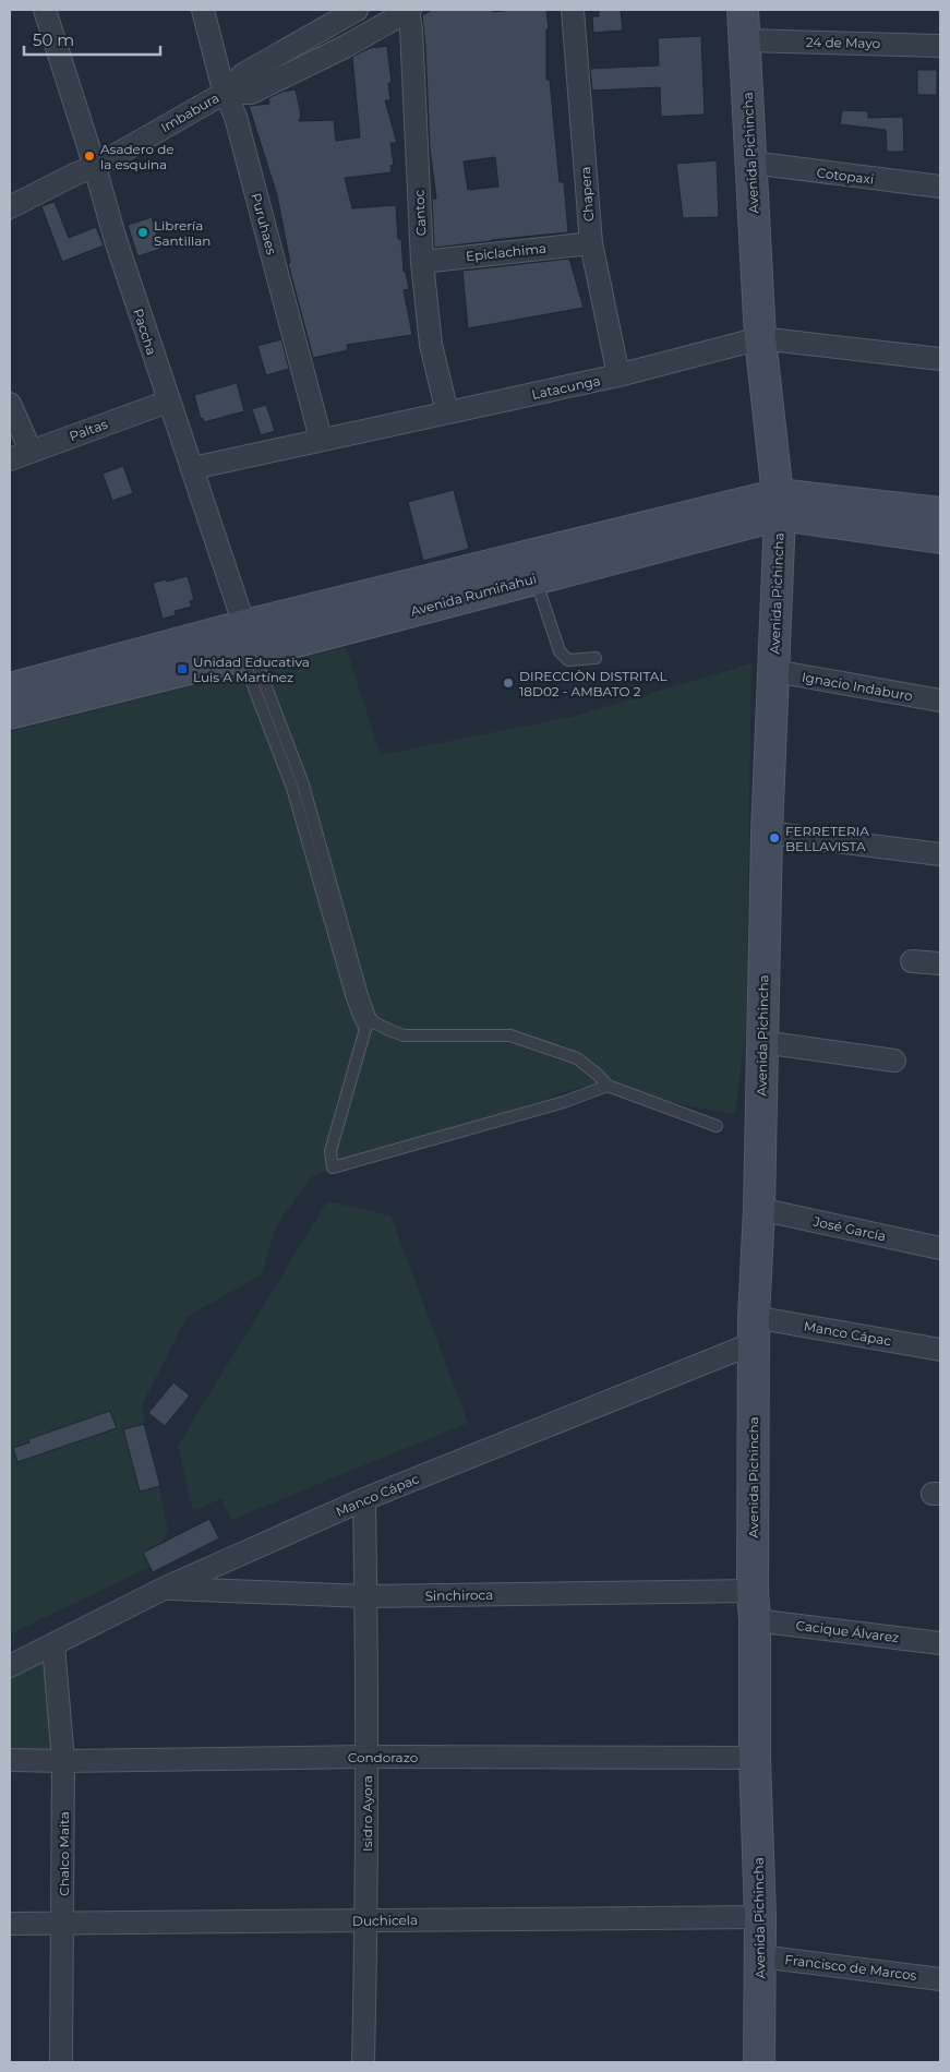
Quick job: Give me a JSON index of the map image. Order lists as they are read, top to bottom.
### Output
{
  "streets": {
    "main road": ["Avenida Pichincha", "Avenida Rumiñahui"],
    "street": [
      "24 de Mayo",
      "Imbabura",
      "Cotopaxi",
      "Chapera",
      "Cantoc",
      "Puruhaes",
      "Epiclachima",
      "Paccha",
      "Latacunga",
      "Paltas",
      "Ignacio Indaburo",
      "José García",
      "Manco Cápac",
      "Sinchiroca",
      "Cacique Álvarez",
      "Condorazo",
      "Isidro Ayora",
      "Chalco Maita",
      "Duchicela",
      "Francisco de Marcos"
    ]
  },
  "crossings": [
    ["24 de Mayo", "Avenida Pichincha"],
    ["Imbabura", "Cantoc"],
    ["Imbabura", "Puruhaes"],
    ["Imbabura", "Paccha"],
    ["Avenida Pichincha", "Cotopaxi"],
    ["Avenida Pichincha", "Latacunga"],
    ["Avenida Pichincha", "Avenida Rumiñahui"],
    ["Avenida Pichincha", "Ignacio Indaburo"],
    ["Avenida Pichincha", "José García"],
    ["Avenida Pichincha", "Manco Cápac"],
    ["Avenida Pichincha", "Sinchiroca"],
    ["Avenida Pichincha", "Cacique Álvarez"],
    ["Avenida Pichincha", "Condorazo"],
    ["Avenida Pichincha", "Duchicela"],
    ["Avenida Pichincha", "Francisco de Marcos"],
    ["Chapera", "Epiclachima"],
    ["Chapera", "Latacunga"],
    ["Cantoc", "Epiclachima"],
    ["Cantoc", "Latacunga"],
    ["Puruhaes", "Latacunga"],
    ["Paccha", "Latacunga"],
    ["Paccha", "Paltas"],
    ["Paccha", "Avenida Rumiñahui"],
    ["Manco Cápac", "Sinchiroca"],
    ["Manco Cápac", "Isidro Ayora"],
    ["Manco Cápac", "Chalco Maita"],
    ["Sinchiroca", "Cacique Álvarez"],
    ["Sinchiroca", "Isidro Ayora"],
    ["Condorazo", "Isidro Ayora"],
    ["Condorazo", "Chalco Maita"],
    ["Isidro Ayora", "Duchicela"],
    ["Chalco Maita", "Duchicela"]
  ],
  "places": {
    "other": [
      "Asadero de la esquina",
      "Librería Santillan",
      "DIRECCIÒN DISTRITAL 18D02 - AMBATO 2",
      "FERRETERIA BELLAVISTA"
    ],
    "transit": ["Unidad Educativa Luis A Martínez"]
  },
  "scale_bar": "50 m"
}
